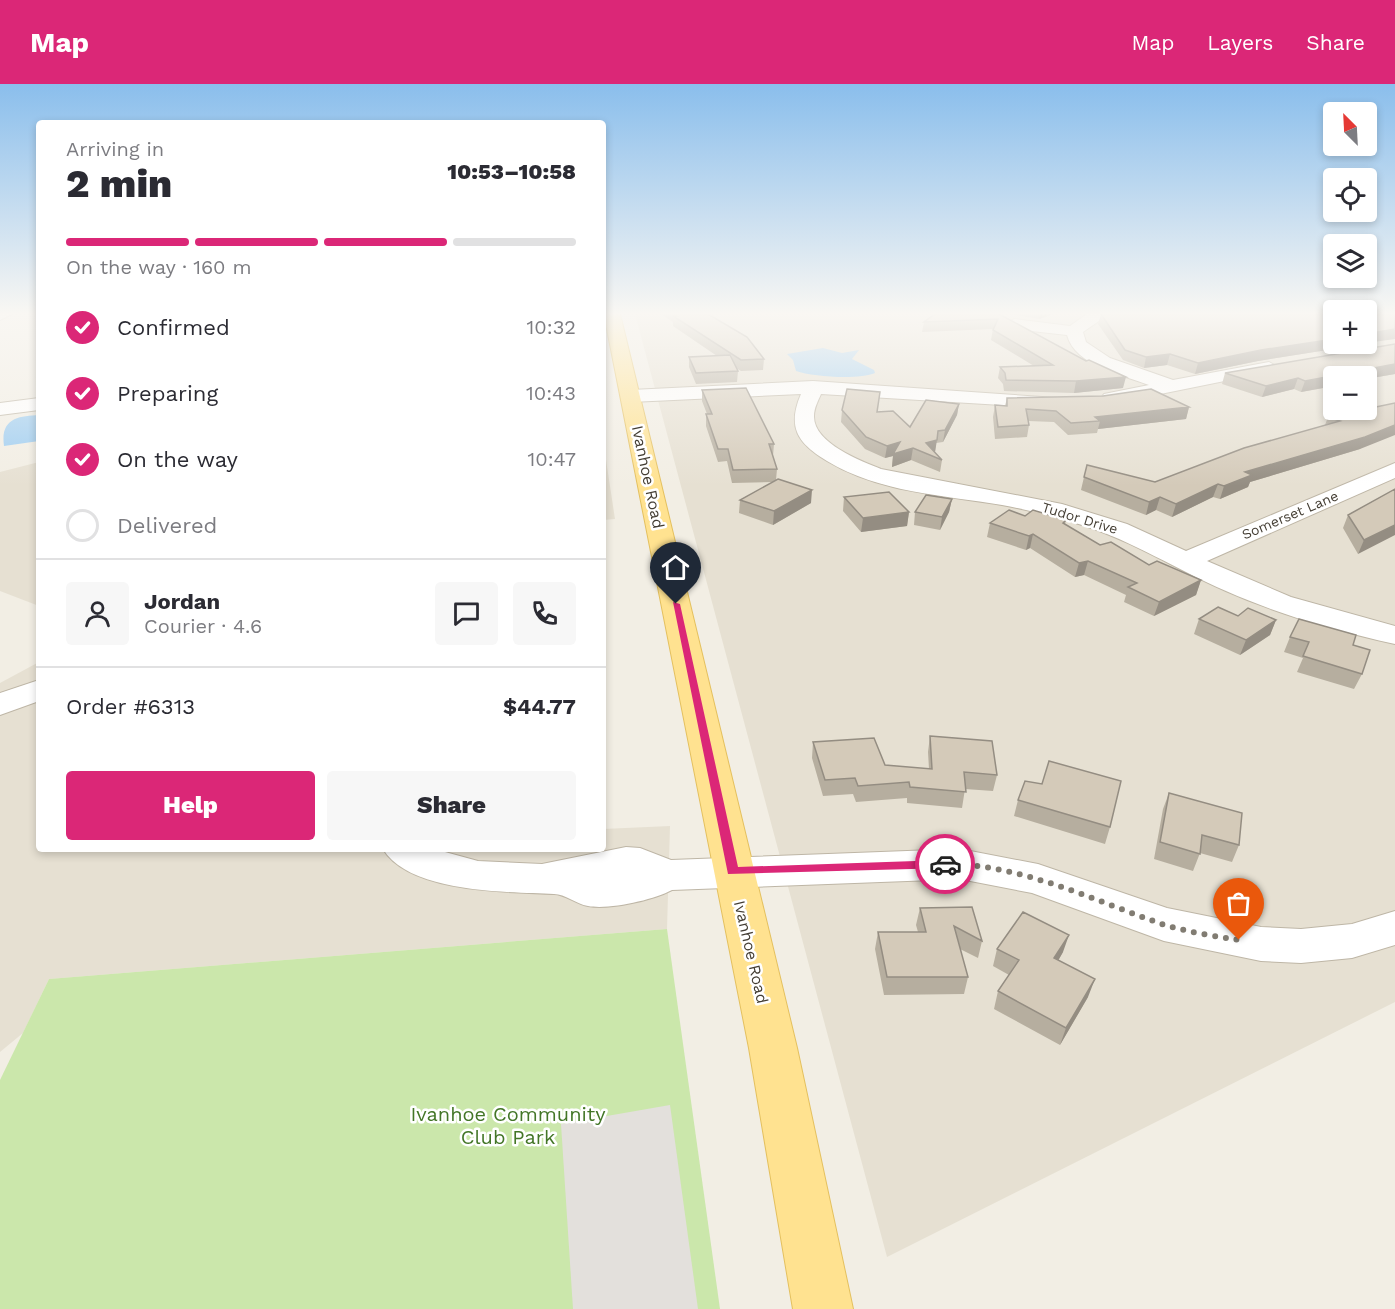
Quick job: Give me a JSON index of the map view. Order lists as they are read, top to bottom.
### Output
{
  "streets": {
    "main road": ["Ivanhoe Road"],
    "street": ["Somerset Lane", "Tudor Drive"]
  },
  "crossings": [
    ["Somerset Lane", "Tudor Drive"]
  ],
  "parks": ["Ivanhoe Community Club Park"],
  "north": "top left",
  "page": {
    "header": "Map",
    "nav": ["Map", "Layers", "Share"],
    "map_buttons": ["+", "−"],
    "heading": ["2 min", "Arriving in", "10:53–10:58"],
    "panel": [
      "Jordan",
      "Courier · 4.6",
      "Order #6313",
      "$44.77"
    ],
    "bar": "On the way · 160 m",
    "list": [
      ["Confirmed", "10:32"],
      ["Preparing", "10:43"],
      ["On the way", "10:47"],
      "Delivered"
    ],
    "buttons": ["Help", "Share"]
  }
}
